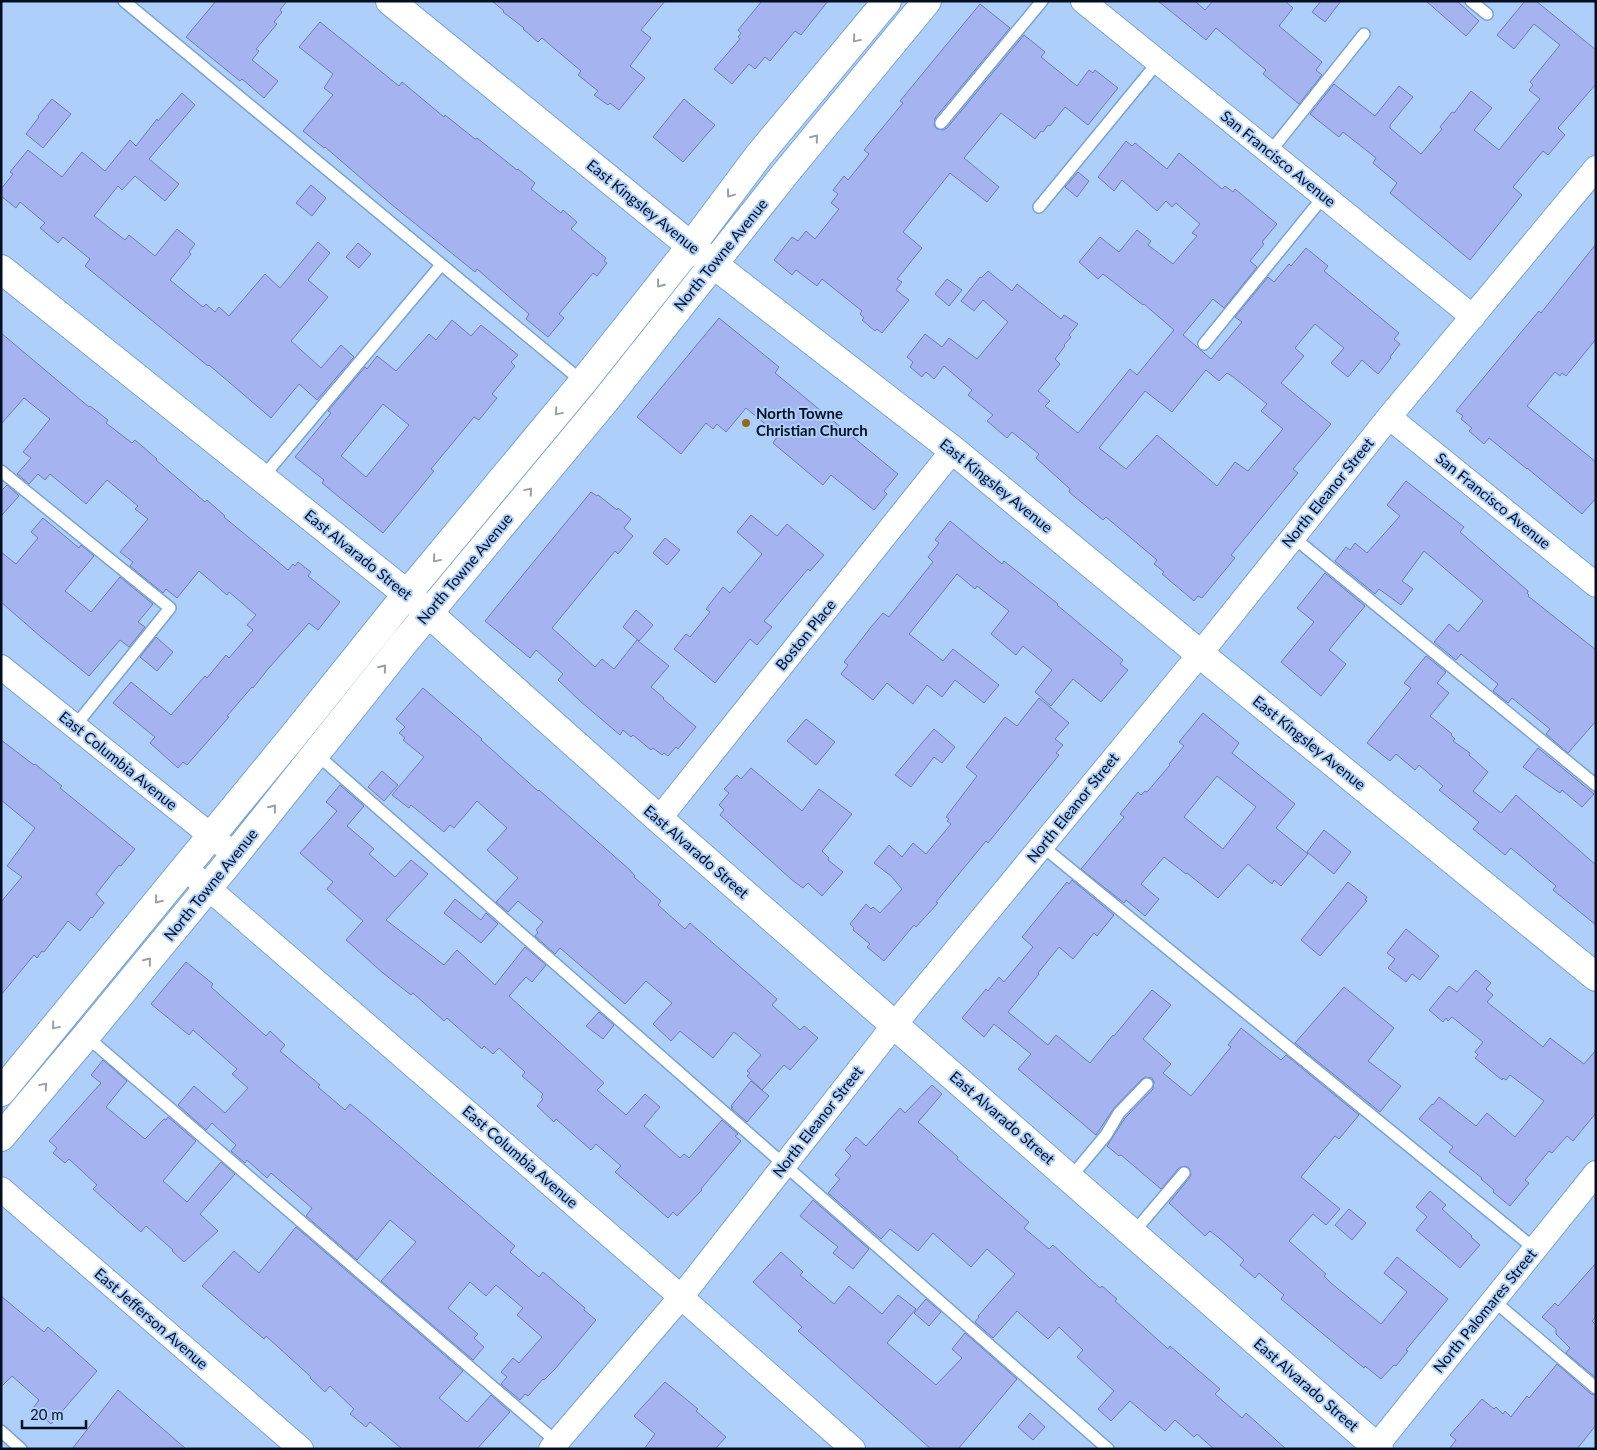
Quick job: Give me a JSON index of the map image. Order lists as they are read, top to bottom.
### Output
{
  "streets": {
    "street": [
      "San Francisco Avenue",
      "East Kingsley Avenue",
      "North Towne Avenue",
      "North Eleanor Street",
      "East Alvarado Street",
      "Boston Place",
      "East Columbia Avenue",
      "North Palomares Street",
      "East Jefferson Avenue"
    ]
  },
  "crossings": [
    ["San Francisco Avenue", "North Eleanor Street"],
    ["East Kingsley Avenue", "North Towne Avenue"],
    ["East Kingsley Avenue", "North Eleanor Street"],
    ["East Kingsley Avenue", "Boston Place"],
    ["North Towne Avenue", "East Alvarado Street"],
    ["North Towne Avenue", "East Columbia Avenue"],
    ["North Eleanor Street", "East Alvarado Street"],
    ["North Eleanor Street", "East Columbia Avenue"],
    ["East Alvarado Street", "Boston Place"],
    ["East Alvarado Street", "North Palomares Street"]
  ],
  "places": ["North Towne Christian Church"],
  "scale_bar": "20 m"
}
